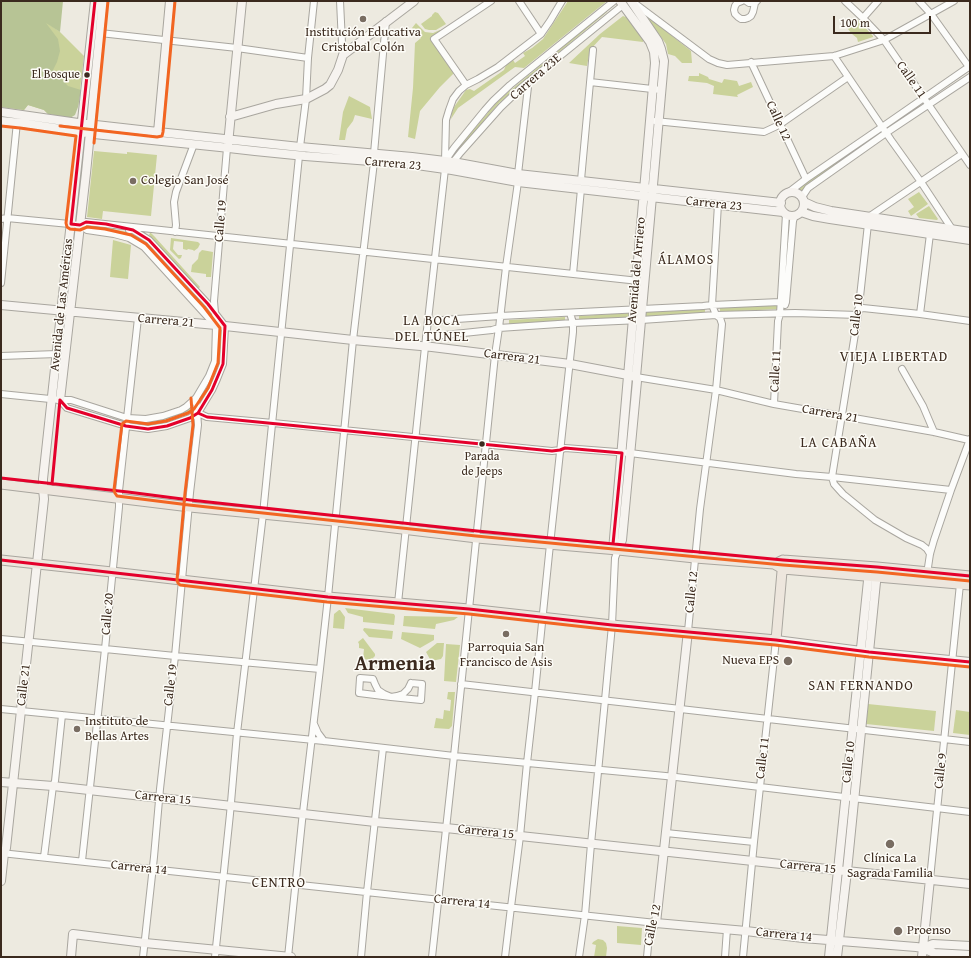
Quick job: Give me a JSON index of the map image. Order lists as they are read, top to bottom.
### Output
{
  "streets": {
    "main road": ["Calle 11"],
    "street": [
      "Carrera 23E",
      "Calle 12",
      "Carrera 23",
      "Calle 19",
      "Avenida del Arriero",
      "Avenida de Las Américas",
      "Calle 10",
      "Carrera 21",
      "Calle 20",
      "Calle 21",
      "Calle 9",
      "Carrera 15",
      "Carrera 14"
    ]
  },
  "crossings": [
    ["Carrera 23E", "Carrera 23"],
    ["Carrera 23E", "Avenida del Arriero"],
    ["Calle 11", "Carrera 23"],
    ["Calle 11", "Carrera 21"],
    ["Calle 11", "Carrera 15"],
    ["Calle 11", "Carrera 14"],
    ["Calle 12", "Carrera 23"],
    ["Calle 12", "Carrera 21"],
    ["Calle 12", "Carrera 15"],
    ["Calle 12", "Carrera 14"],
    ["Carrera 23", "Calle 19"],
    ["Carrera 23", "Avenida del Arriero"],
    ["Carrera 23", "Avenida de Las Américas"],
    ["Calle 19", "Carrera 21"],
    ["Calle 19", "Carrera 15"],
    ["Calle 19", "Carrera 14"],
    ["Avenida del Arriero", "Carrera 21"],
    ["Avenida de Las Américas", "Carrera 21"],
    ["Avenida de Las Américas", "Calle 21"],
    ["Calle 10", "Carrera 21"],
    ["Calle 10", "Carrera 15"],
    ["Calle 10", "Carrera 14"],
    ["Carrera 21", "Calle 20"],
    ["Calle 20", "Carrera 15"],
    ["Calle 20", "Carrera 14"],
    ["Calle 21", "Carrera 15"],
    ["Calle 21", "Carrera 14"],
    ["Calle 9", "Carrera 15"],
    ["Calle 9", "Carrera 14"]
  ],
  "districts": [
    "ÁLAMOS",
    "LA BOCA DEL TÚNEL",
    "VIEJA LIBERTAD",
    "LA CABAÑA",
    "Armenia",
    "SAN FERNANDO",
    "CENTRO"
  ],
  "places": [
    "Institución Educativa Cristobal Colón",
    "El Bosque",
    "Colegio San José",
    "Parada de Jeeps",
    "Parroquia San Francisco de Asis",
    "Nueva EPS",
    "Instituto de Bellas Artes",
    "Clínica La Sagrada Familia",
    "Proenso"
  ],
  "scale_bar": "100 m"
}
